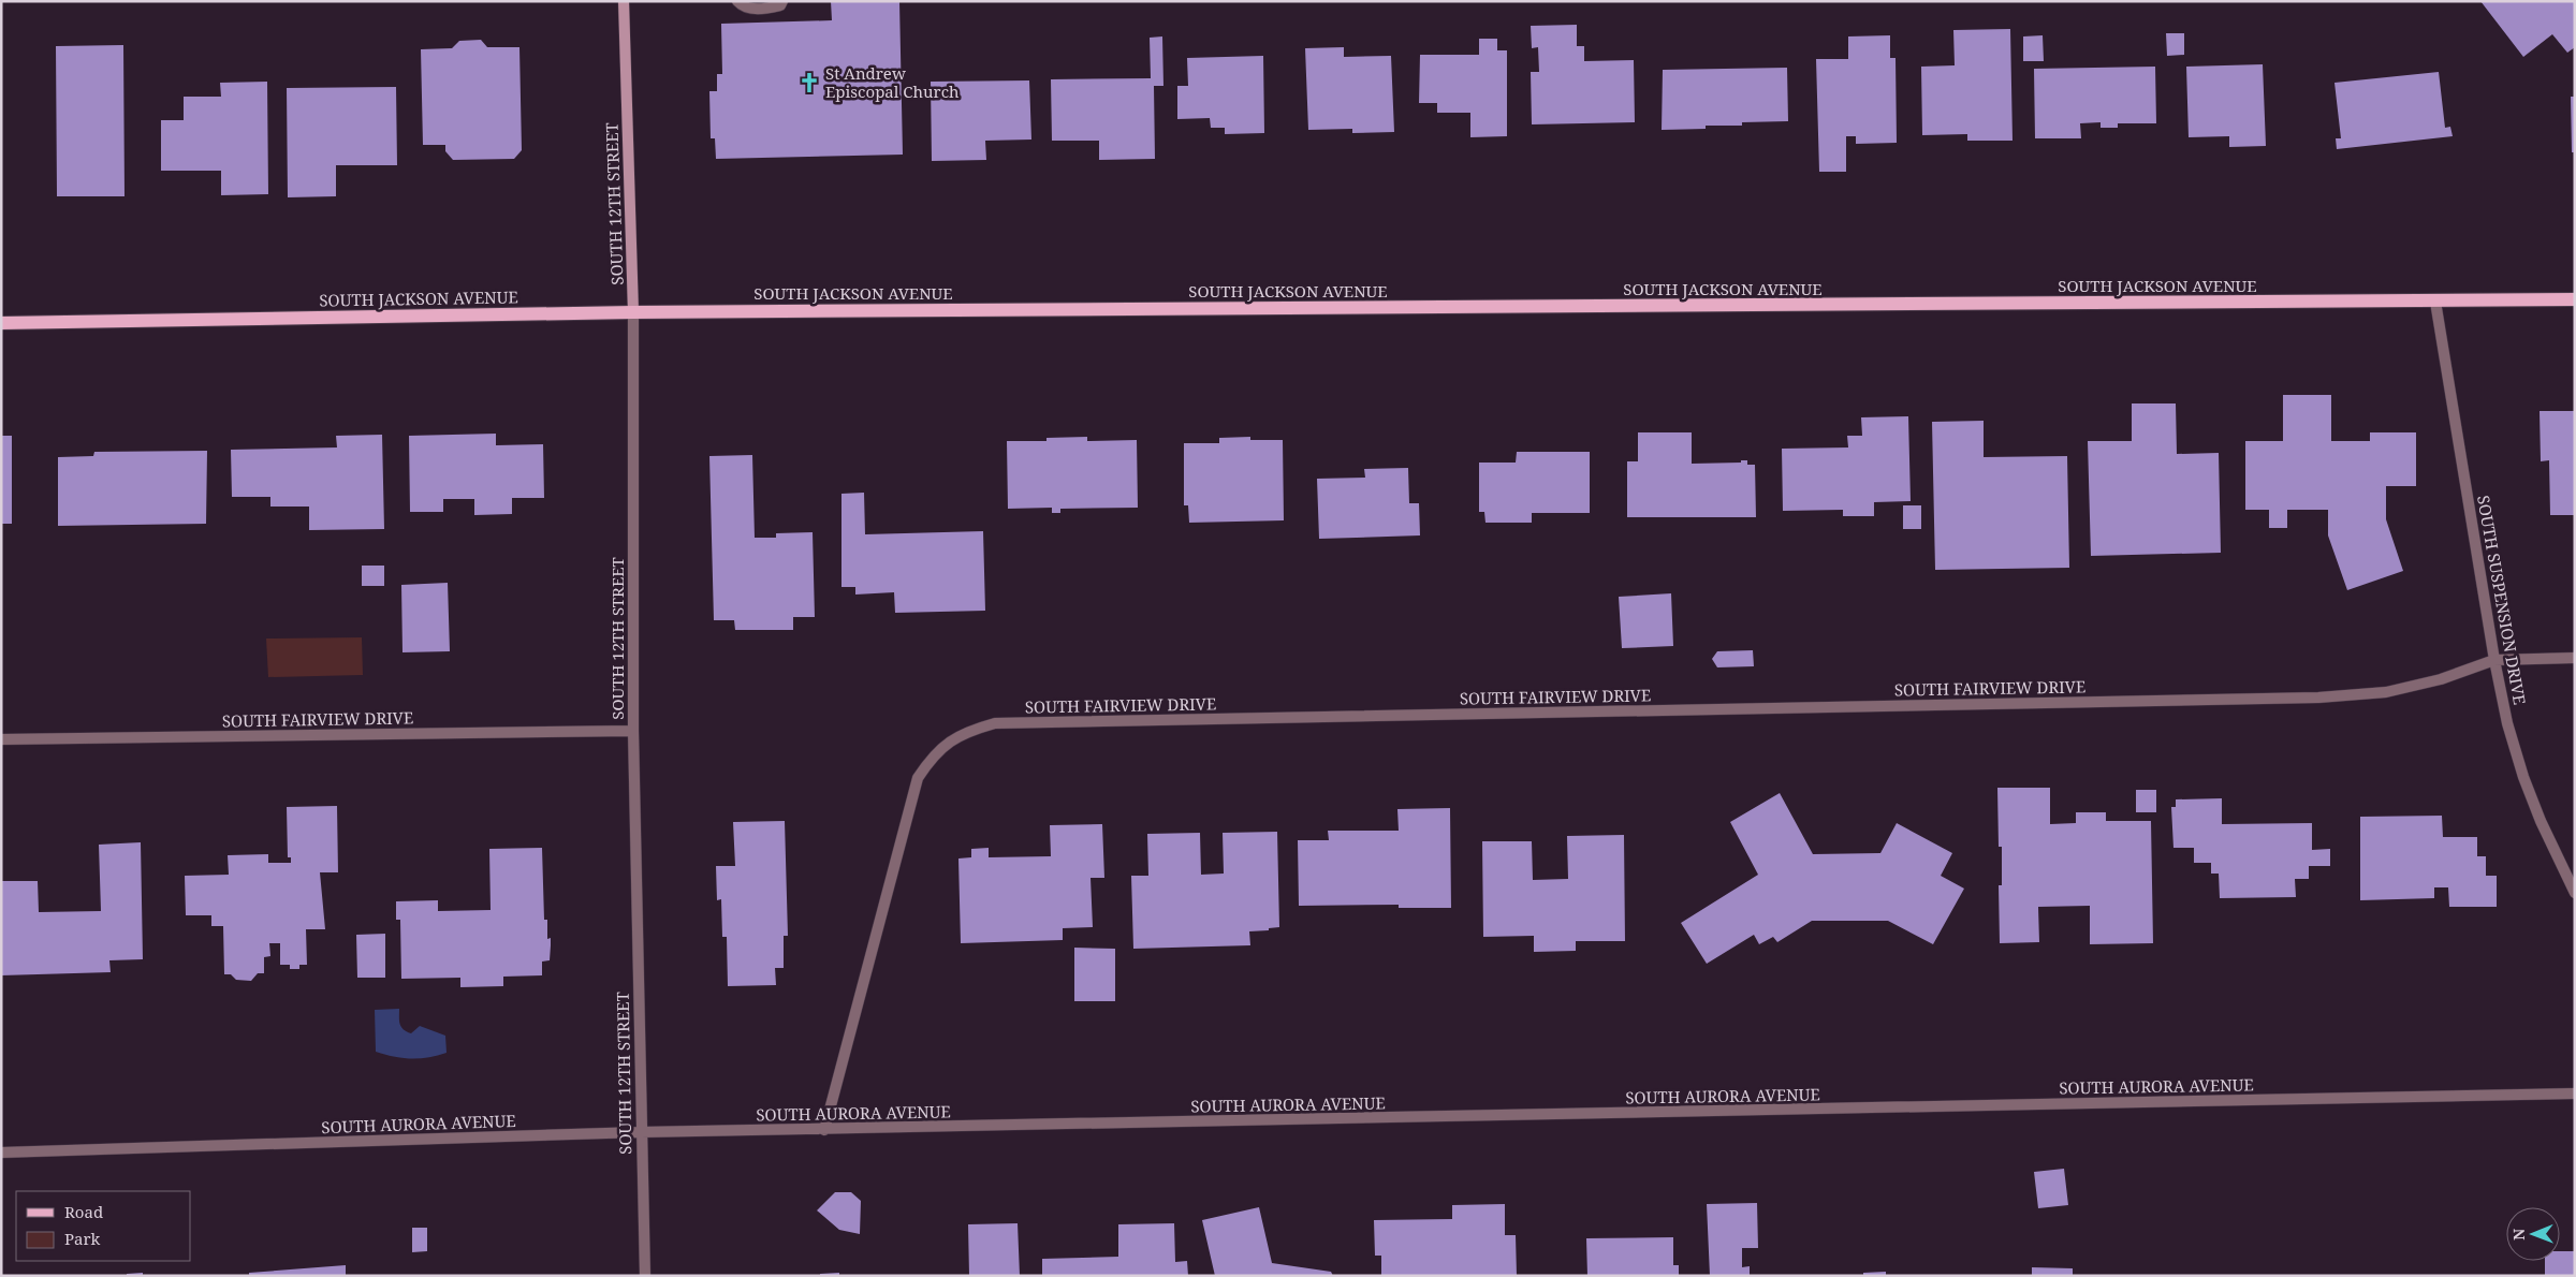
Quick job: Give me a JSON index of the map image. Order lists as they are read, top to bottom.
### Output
{
  "streets": {
    "main road": ["SOUTH 12TH STREET", "SOUTH JACKSON AVENUE"],
    "street": ["SOUTH SUSPENSION DRIVE", "SOUTH FAIRVIEW DRIVE", "SOUTH AURORA AVENUE"]
  },
  "crossings": [
    ["SOUTH 12TH STREET", "SOUTH JACKSON AVENUE"],
    ["SOUTH 12TH STREET", "SOUTH FAIRVIEW DRIVE"],
    ["SOUTH 12TH STREET", "SOUTH AURORA AVENUE"],
    ["SOUTH JACKSON AVENUE", "SOUTH SUSPENSION DRIVE"],
    ["SOUTH SUSPENSION DRIVE", "SOUTH FAIRVIEW DRIVE"],
    ["SOUTH FAIRVIEW DRIVE", "SOUTH AURORA AVENUE"]
  ],
  "places": {
    "church": ["St Andrew Episcopal Church"]
  },
  "legend": ["Road", "Park"],
  "north": "left"
}
